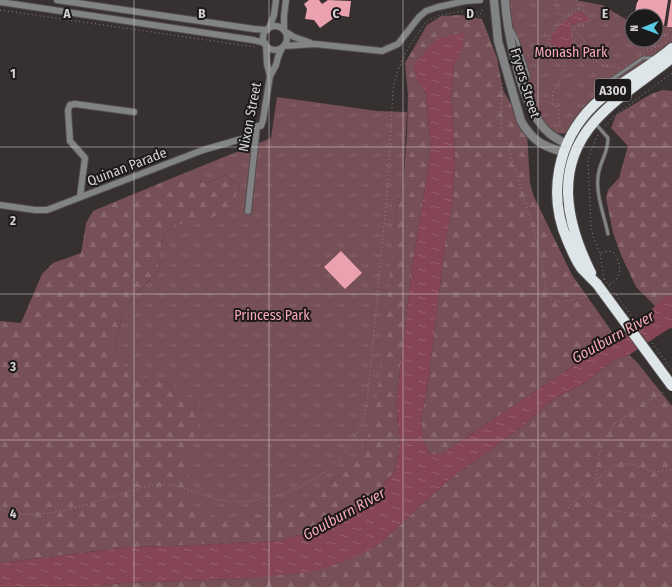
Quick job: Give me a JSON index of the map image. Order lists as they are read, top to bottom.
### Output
{
  "streets": {
    "highway": ["A300"],
    "street": ["Fryers Street", "Nixon Street", "Quinan Parade"]
  },
  "crossings": [
    ["Fryers Street", "A300"],
    ["Nixon Street", "Quinan Parade"]
  ],
  "water": ["Goulburn River"],
  "parks": ["Monash Park", "Princess Park"],
  "north": "left",
  "grid": {
    "columns": [
      "A",
      "B",
      "C",
      "D",
      "E"
    ],
    "rows": [
      "1",
      "2",
      "3",
      "4"
    ]
  }
}
